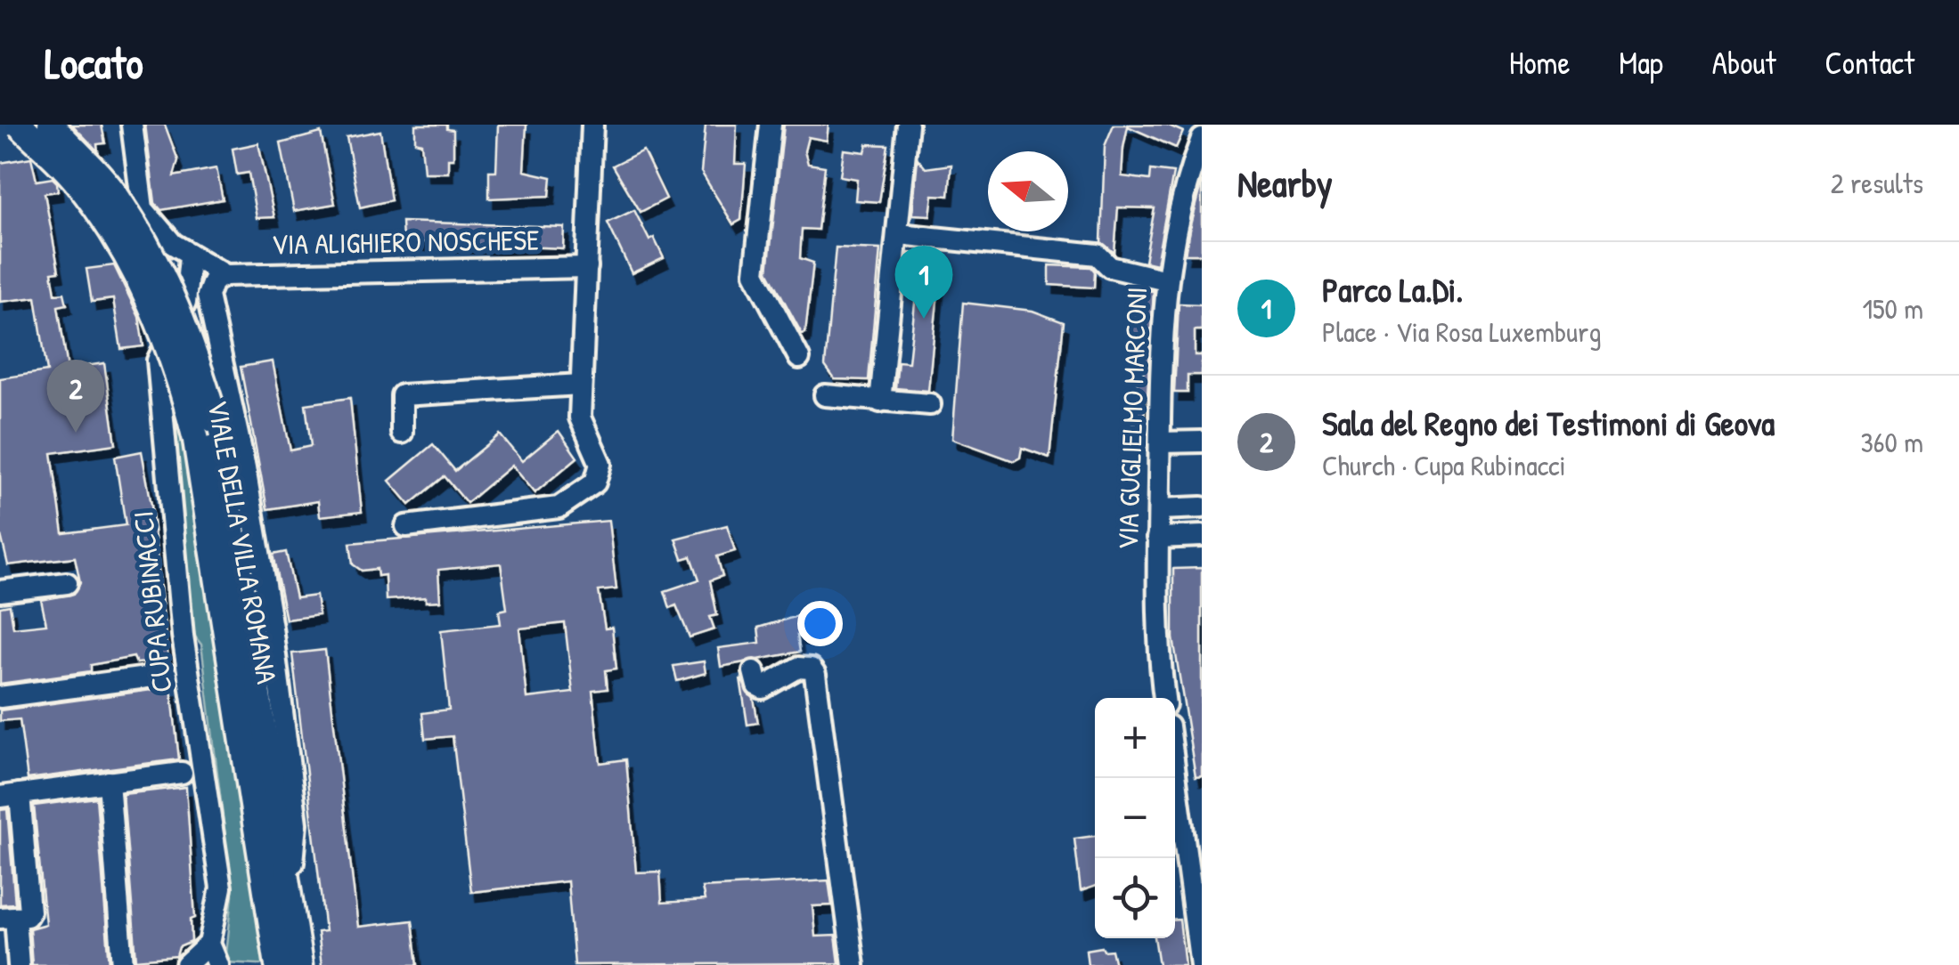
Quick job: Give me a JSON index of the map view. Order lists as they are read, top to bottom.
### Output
{
  "streets": {
    "main road": ["VIALE DELLA VILLA ROMANA"],
    "street": ["VIA ALIGHIERO NOSCHESE", "VIA GUGLIELMO MARCONI", "CUPA RUBINACCI"]
  },
  "north": "left",
  "page": {
    "header": "Locato",
    "nav": [
      "Home",
      "Map",
      "About",
      "Contact"
    ],
    "heading": ["Nearby", "2 results"],
    "list": [
      {
        "mark": "1",
        "name": "Parco La.Di.",
        "note": "Place · Via Rosa Luxemburg",
        "value": "150 m"
      },
      {
        "mark": "2",
        "name": "Sala del Regno dei Testimoni di Geova",
        "note": "Church · Cupa Rubinacci",
        "value": "360 m"
      }
    ],
    "pins": ["1", "2"],
    "map_buttons": ["+", "−"]
  }
}
